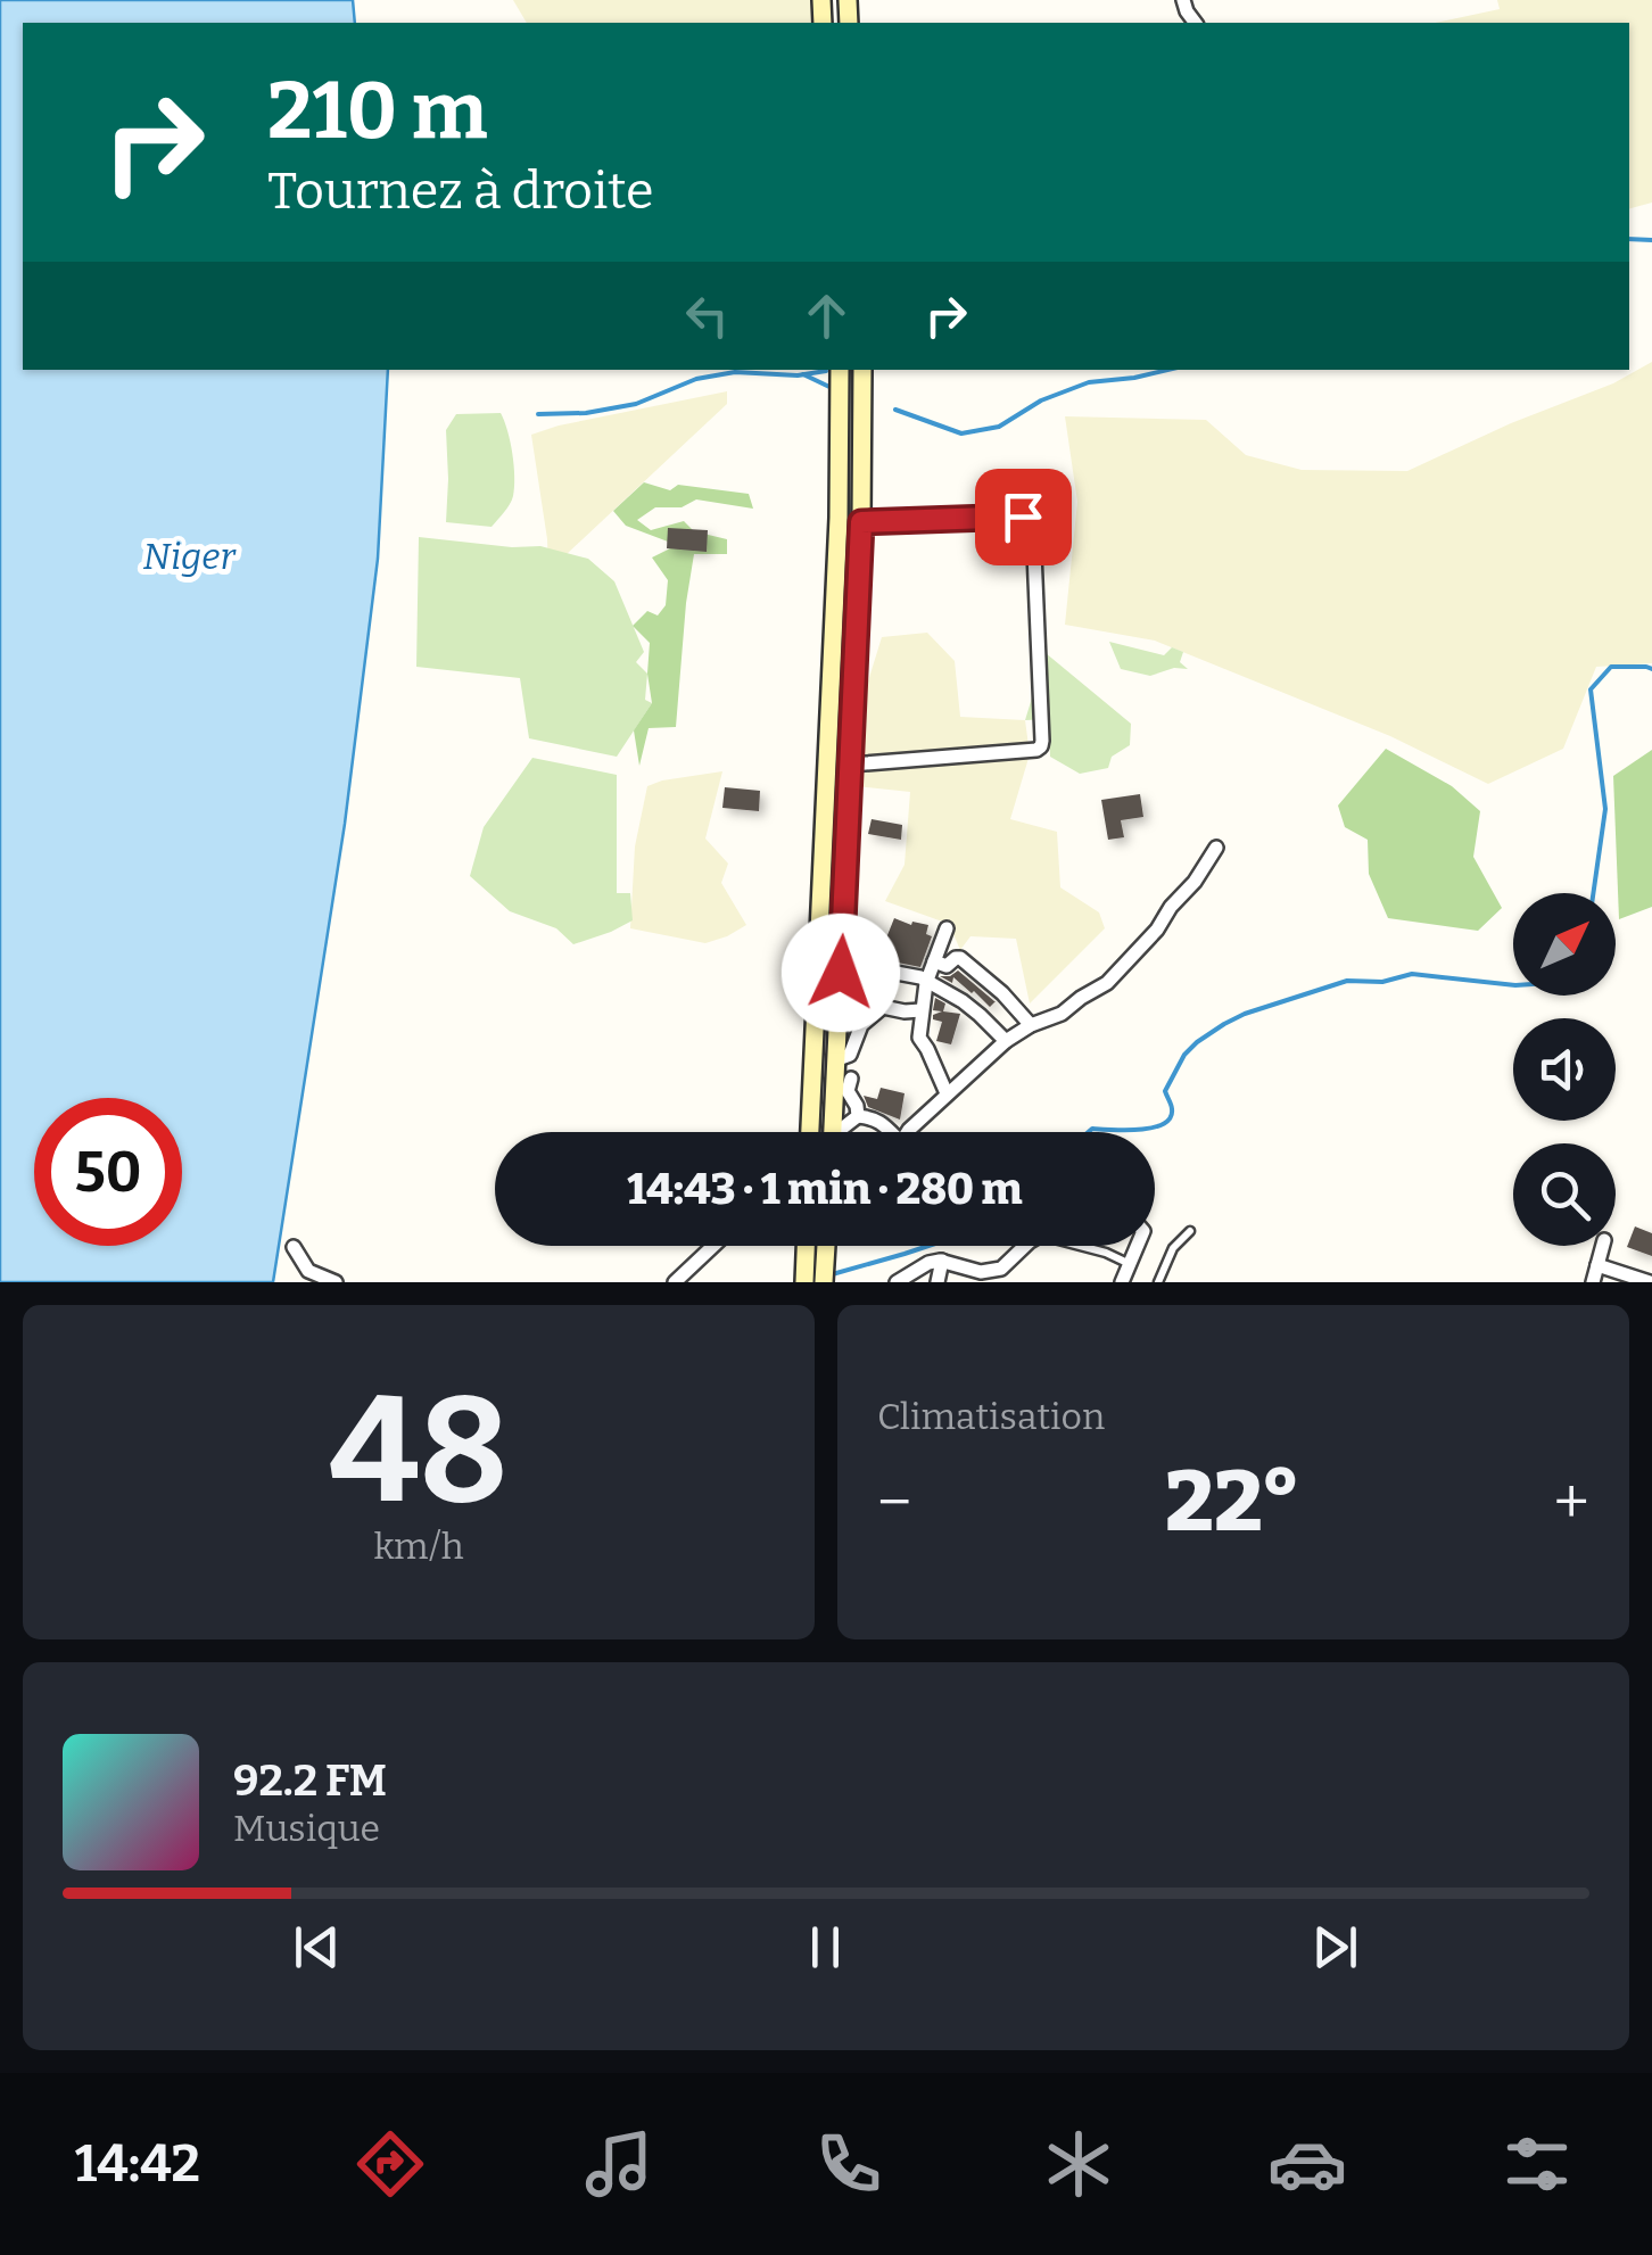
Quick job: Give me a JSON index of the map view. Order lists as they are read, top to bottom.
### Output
{
  "water": ["Niger"],
  "north": "top right",
  "page": {
    "turn": ["210 m", "Tournez à droite"],
    "limit": "50",
    "trip": "14:43 · 1 min · 280 m",
    "tile": [
      ["48", "km/h"],
      "Climatisation"
    ],
    "heat": ["−", "22°", "+"],
    "song": ["92.2 FM", "Musique"],
    "tabs": "14:42"
  }
}
